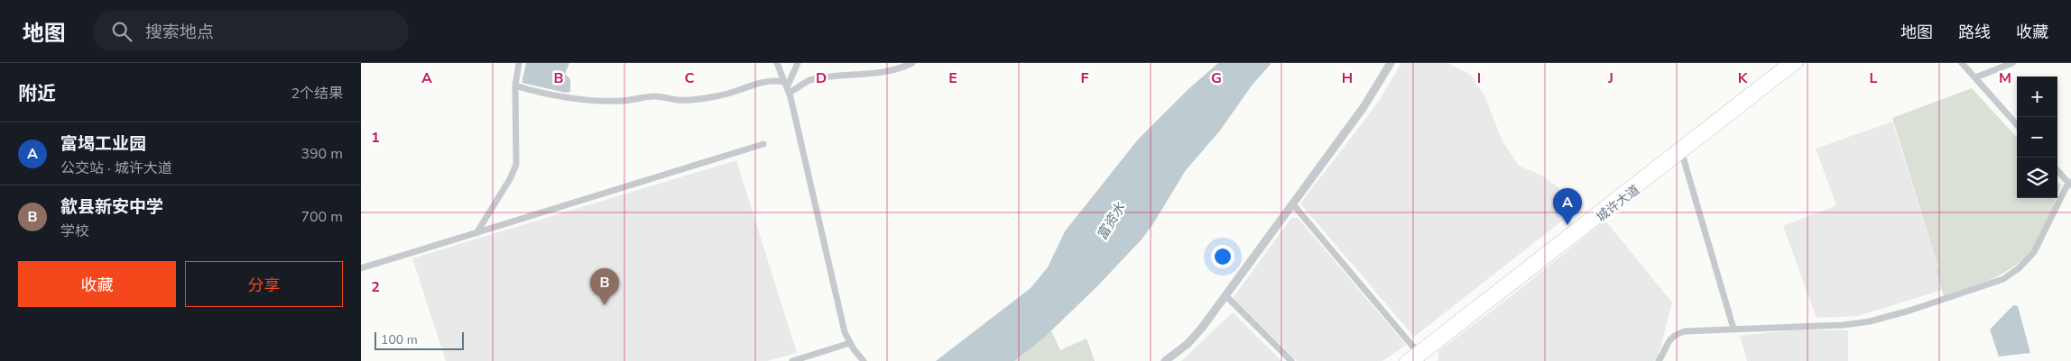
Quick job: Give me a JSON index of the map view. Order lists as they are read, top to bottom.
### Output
{
  "streets": {
    "main road": ["城许大道"]
  },
  "water": ["富资水"],
  "scale_bar": "100 m",
  "page": {
    "header": "地图",
    "search": "搜索地点",
    "nav": ["地图", "路线", "收藏"],
    "heading": ["附近", "2个结果"],
    "map_buttons": ["+", "−"],
    "list": [
      {
        "mark": "A",
        "name": "富堨工业园",
        "note": "公交站 · 城许大道",
        "value": "390 m"
      },
      {
        "mark": "B",
        "name": "歙县新安中学",
        "note": "学校",
        "value": "700 m"
      }
    ],
    "pins": ["A", "B"],
    "buttons": ["收藏", "分享"],
    "scale": "100 m"
  },
  "grid": {
    "columns": [
      "A",
      "B",
      "C",
      "D",
      "E",
      "F",
      "G",
      "H",
      "I",
      "J",
      "K",
      "L",
      "M"
    ],
    "rows": ["1", "2"]
  }
}
